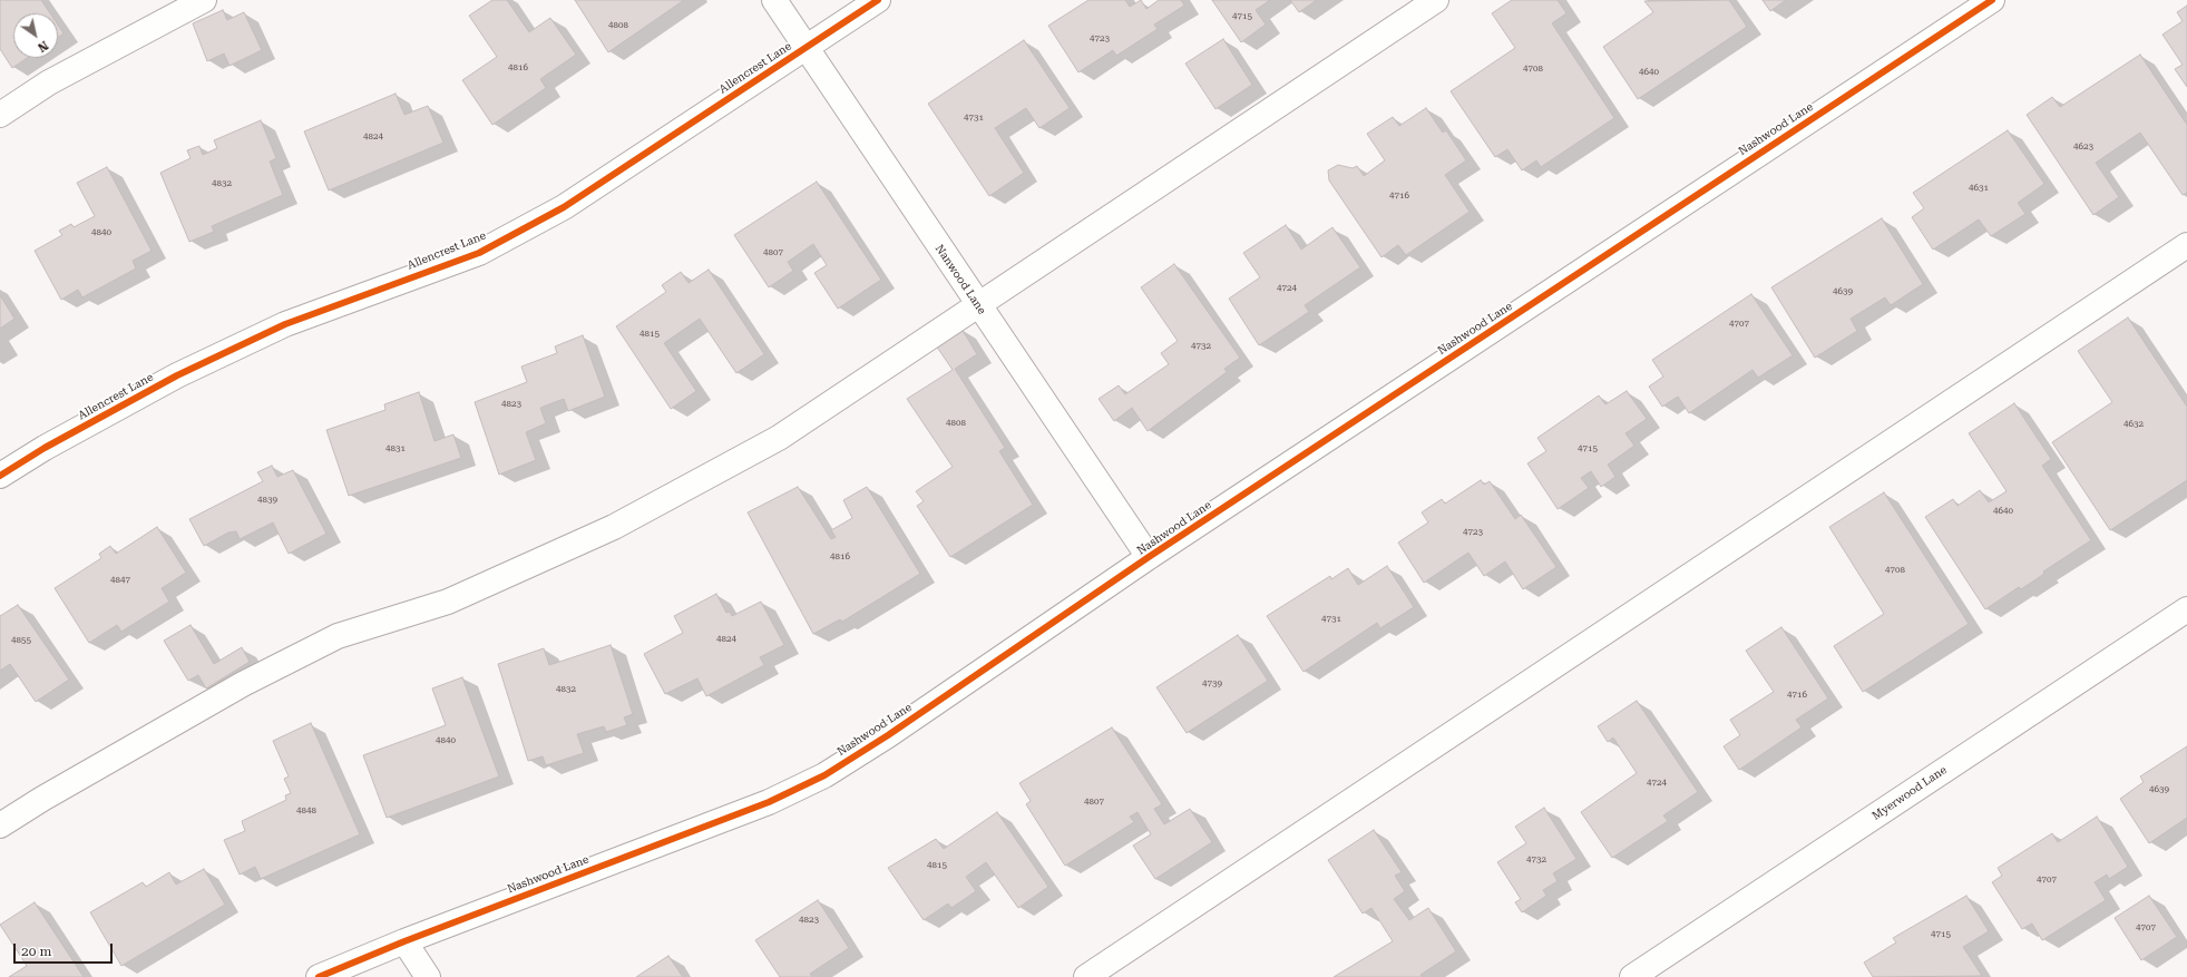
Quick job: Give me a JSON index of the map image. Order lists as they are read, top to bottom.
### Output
{
  "streets": {
    "street": [
      "Allencrest Lane",
      "Nashwood Lane",
      "Nanwood Lane",
      "Myerwood Lane"
    ]
  },
  "crossings": [
    ["Allencrest Lane", "Nanwood Lane"],
    ["Nashwood Lane", "Nanwood Lane"]
  ],
  "house_numbers": [
    "4715",
    "4808",
    "4723",
    "4816",
    "4708",
    "4640",
    "4731",
    "4824",
    "4623",
    "4832",
    "4631",
    "4716",
    "4840",
    "4807",
    "4724",
    "4639",
    "4707",
    "4815",
    "4732",
    "4823",
    "4808",
    "4632",
    "4831",
    "4715",
    "4839",
    "4640",
    "4723",
    "4816",
    "4708",
    "4847",
    "4731",
    "4824",
    "4855",
    "4739",
    "4832",
    "4716",
    "4840",
    "4724",
    "4639",
    "4807",
    "4848",
    "4732",
    "4815",
    "4707",
    "4823",
    "4707",
    "4715"
  ],
  "scale_bar": "20 m",
  "north": "bottom right"
}
